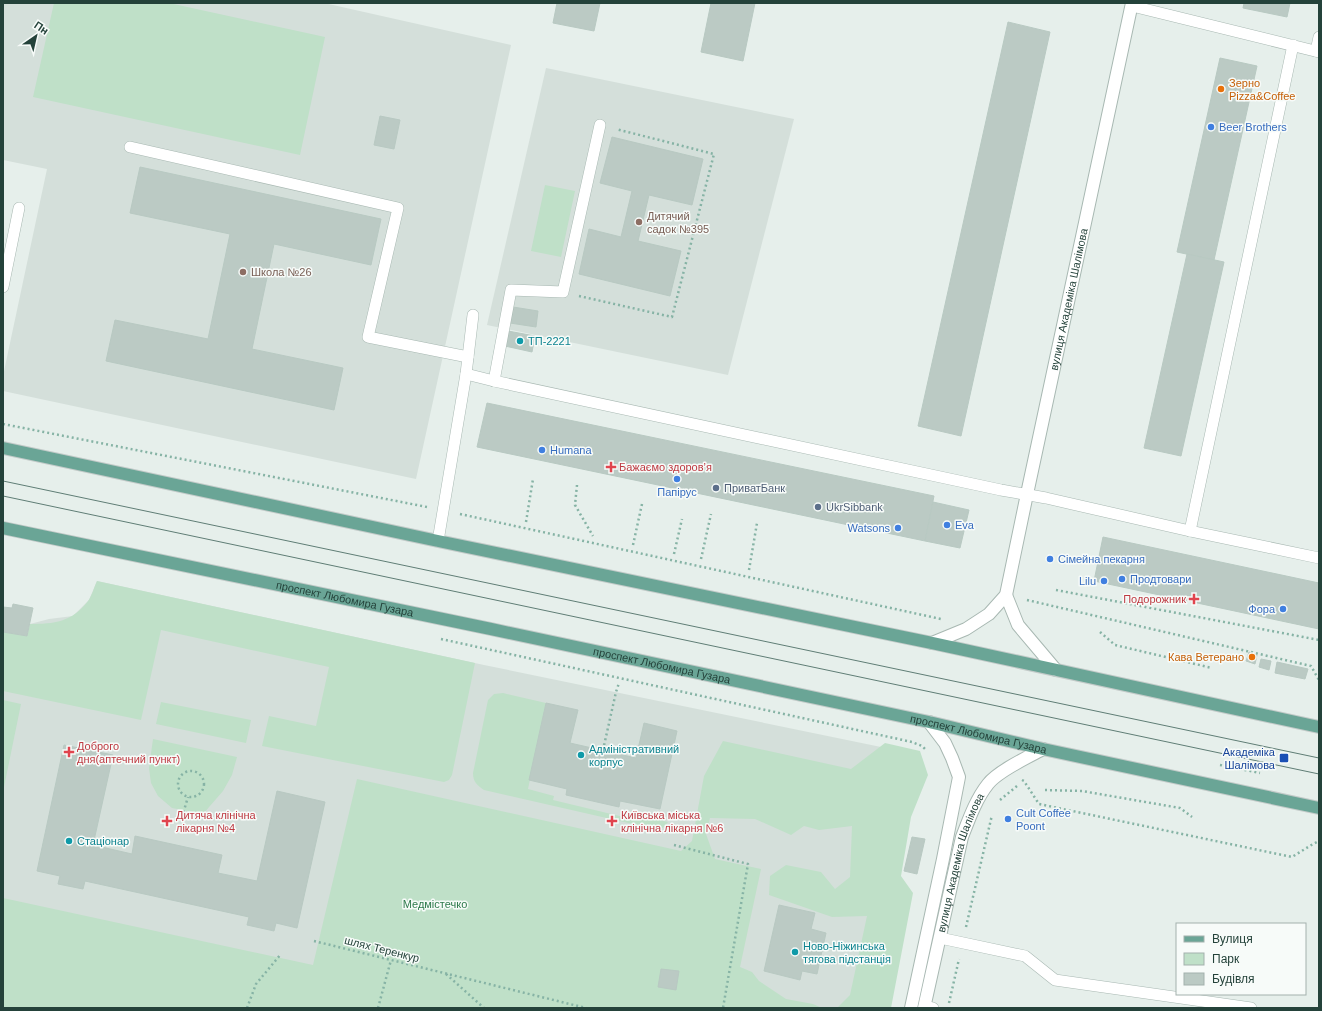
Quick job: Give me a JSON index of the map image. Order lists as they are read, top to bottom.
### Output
{
  "streets": {
    "main road": ["проспект Любомира Гузара"],
    "street": ["вулиця Академіка Шалімова"],
    "path": ["шлях Теренкур"]
  },
  "crossings": [
    ["вулиця Академіка Шалімова", "проспект Любомира Гузара"]
  ],
  "parks": ["Медмістечко"],
  "places": {
    "other": [
      "Зерно Pizza&Coffee",
      "Beer Brothers",
      "Дитячий садок №395",
      "Школа №26",
      "ТП-2221",
      "Humana",
      "Папірус",
      "ПриватБанк",
      "UkrSibbank",
      "Eva",
      "Watsons",
      "Сімейна пекарня",
      "Продтовари",
      "Lilu",
      "Фора",
      "Кава Ветерано",
      "Адміністративний корпус",
      "Cult Coffee Poont",
      "Стаціонар",
      "Ново-Ніжинська тягова підстанція"
    ],
    "health": [
      "Бажаємо здоровʼя",
      "Подорожник",
      "Доброго дня(аптечний пункт)",
      "Дитяча клінічна лікарня №4",
      "Київська міська клінічна лікарня №6"
    ],
    "transit": ["Академіка Шалімова"]
  },
  "legend": ["Вулиця", "Парк", "Будівля"],
  "north": "top right"
}
